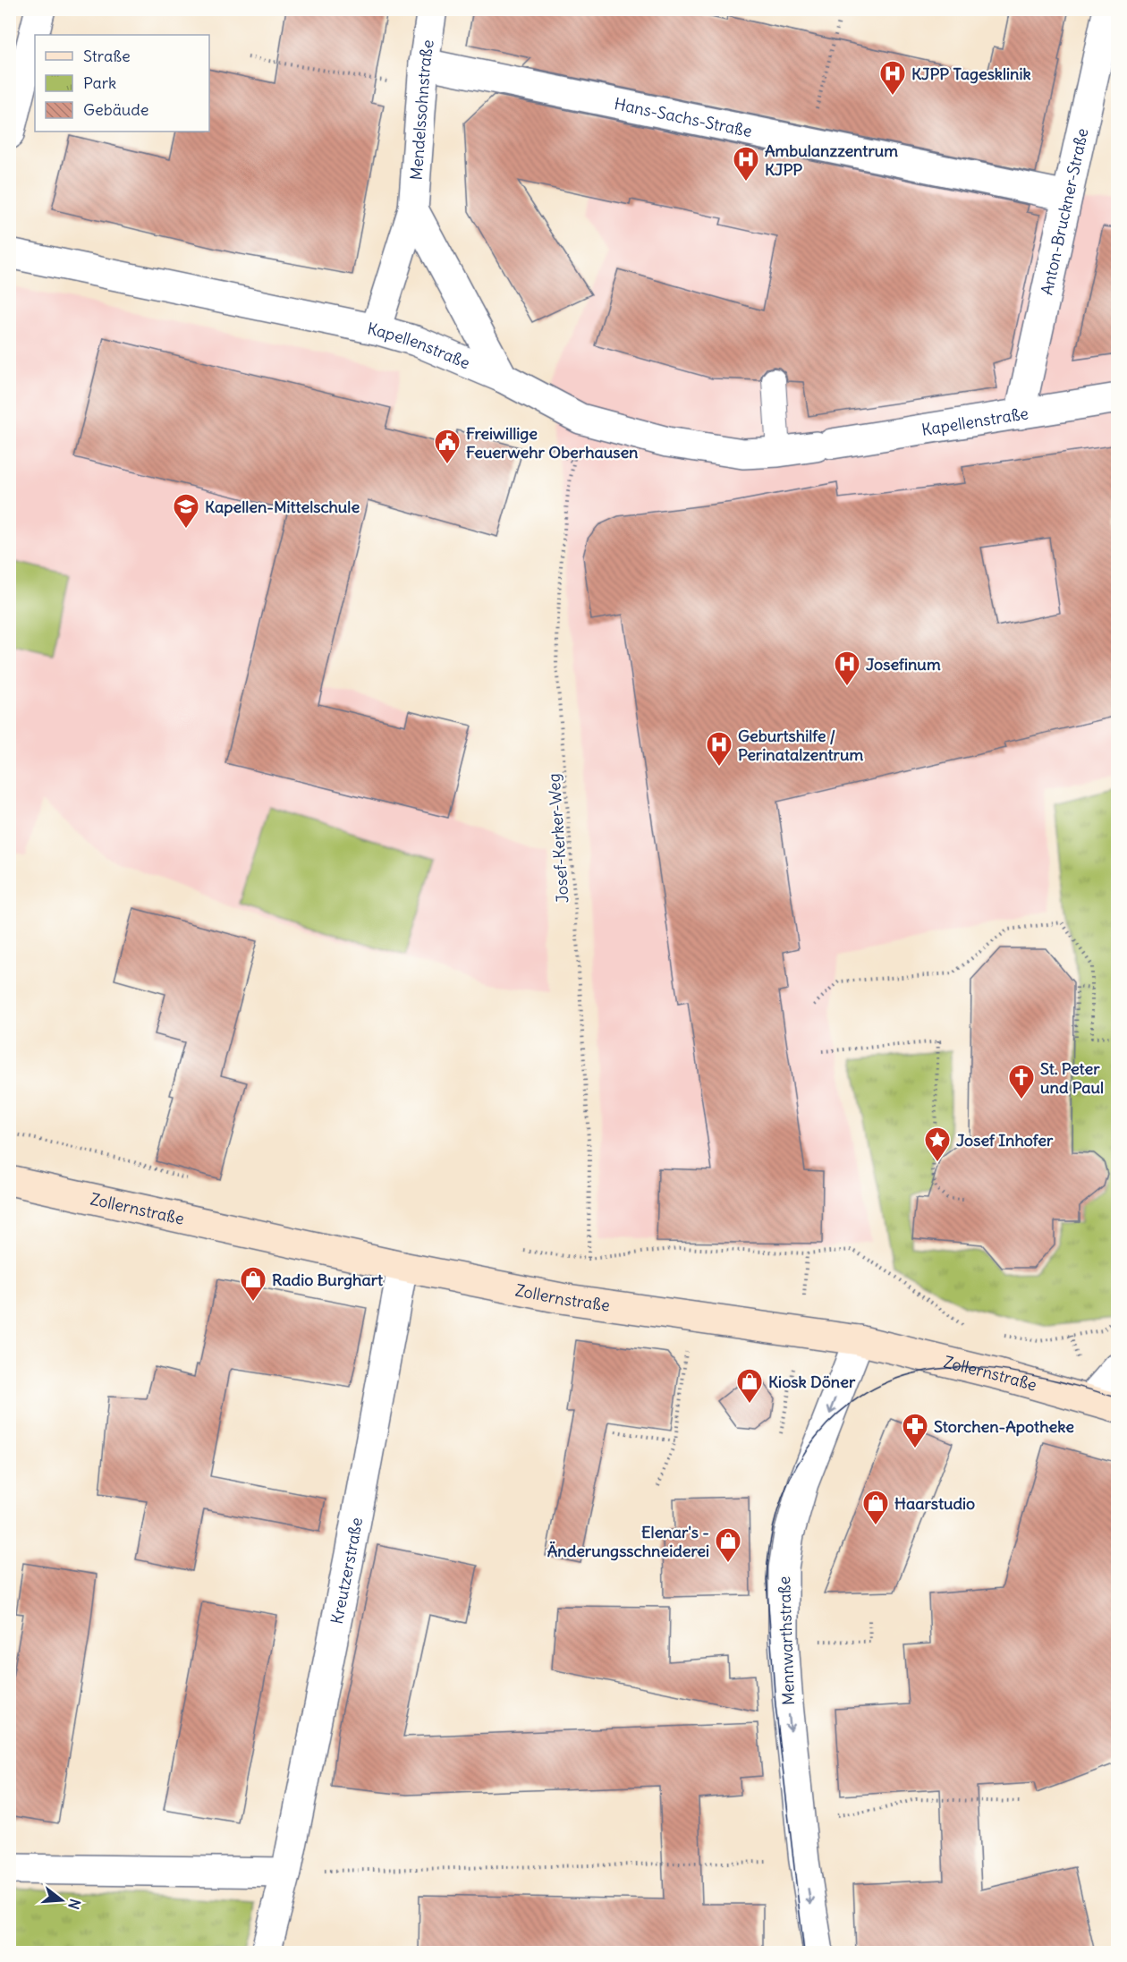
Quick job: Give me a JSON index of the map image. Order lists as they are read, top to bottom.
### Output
{
  "streets": {
    "street": [
      "Mendelssohnstraße",
      "Hans-Sachs-Straße",
      "Anton-Bruckner-Straße",
      "Kapellenstraße",
      "Zollernstraße",
      "Kreutzerstraße",
      "Mennwarthstraße"
    ],
    "path": ["Josef-Kerker-Weg"]
  },
  "crossings": [
    ["Mendelssohnstraße", "Hans-Sachs-Straße"],
    ["Mendelssohnstraße", "Kapellenstraße"],
    ["Hans-Sachs-Straße", "Anton-Bruckner-Straße"],
    ["Anton-Bruckner-Straße", "Kapellenstraße"],
    ["Kapellenstraße", "Josef-Kerker-Weg"],
    ["Zollernstraße", "Kreutzerstraße"],
    ["Zollernstraße", "Mennwarthstraße"]
  ],
  "one_way": ["Mennwarthstraße"],
  "places": {
    "hospital": [
      "KJPP Tagesklinik",
      "Ambulanzzentrum KJPP",
      "Josefinum",
      "Geburtshilfe / Perinatalzentrum"
    ],
    "public building": ["Freiwillige Feuerwehr Oberhausen"],
    "school or university": ["Kapellen-Mittelschule"],
    "church": ["St. Peter und Paul"],
    "place": ["Josef Inhofer"],
    "shop": [
      "Radio Burghart",
      "Kiosk Döner",
      "Haarstudio",
      "Elenar's - Änderungsschneiderei"
    ],
    "pharmacy": ["Storchen-Apotheke"]
  },
  "legend": ["Straße", "Park", "Gebäude"],
  "north": "right"
}
